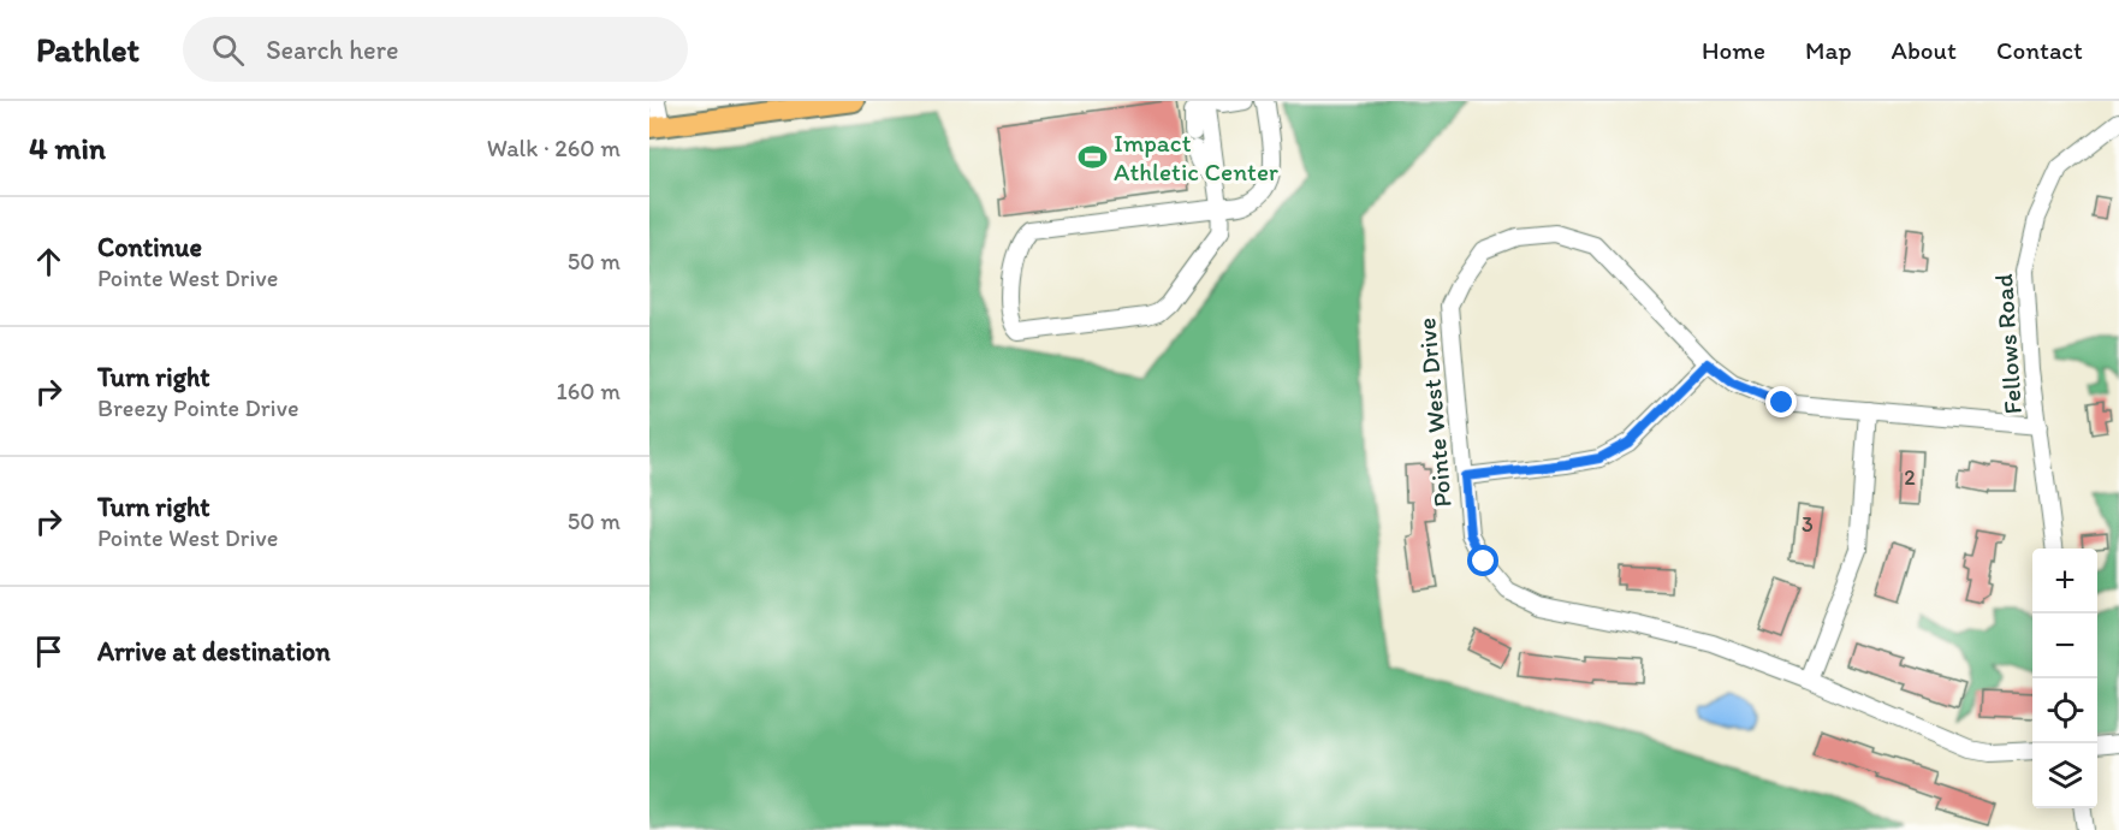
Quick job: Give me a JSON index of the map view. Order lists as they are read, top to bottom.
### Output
{
  "streets": {
    "street": ["Fellows Road", "Pointe West Drive"]
  },
  "crossings": [
    ["Fellows Road", "Pointe West Drive"]
  ],
  "places": {
    "sports": ["Impact Athletic Center"]
  },
  "house_numbers": ["2", "3"],
  "page": {
    "header": "Pathlet",
    "search": "Search here",
    "nav": [
      "Home",
      "Map",
      "About",
      "Contact"
    ],
    "heading": ["4 min", "Walk · 260 m"],
    "list": [
      ["Continue", "Pointe West Drive", "50 m"],
      ["Turn right", "Breezy Pointe Drive", "160 m"],
      ["Turn right", "Pointe West Drive", "50 m"],
      "Arrive at destination"
    ],
    "map_buttons": ["+", "−"]
  }
}
